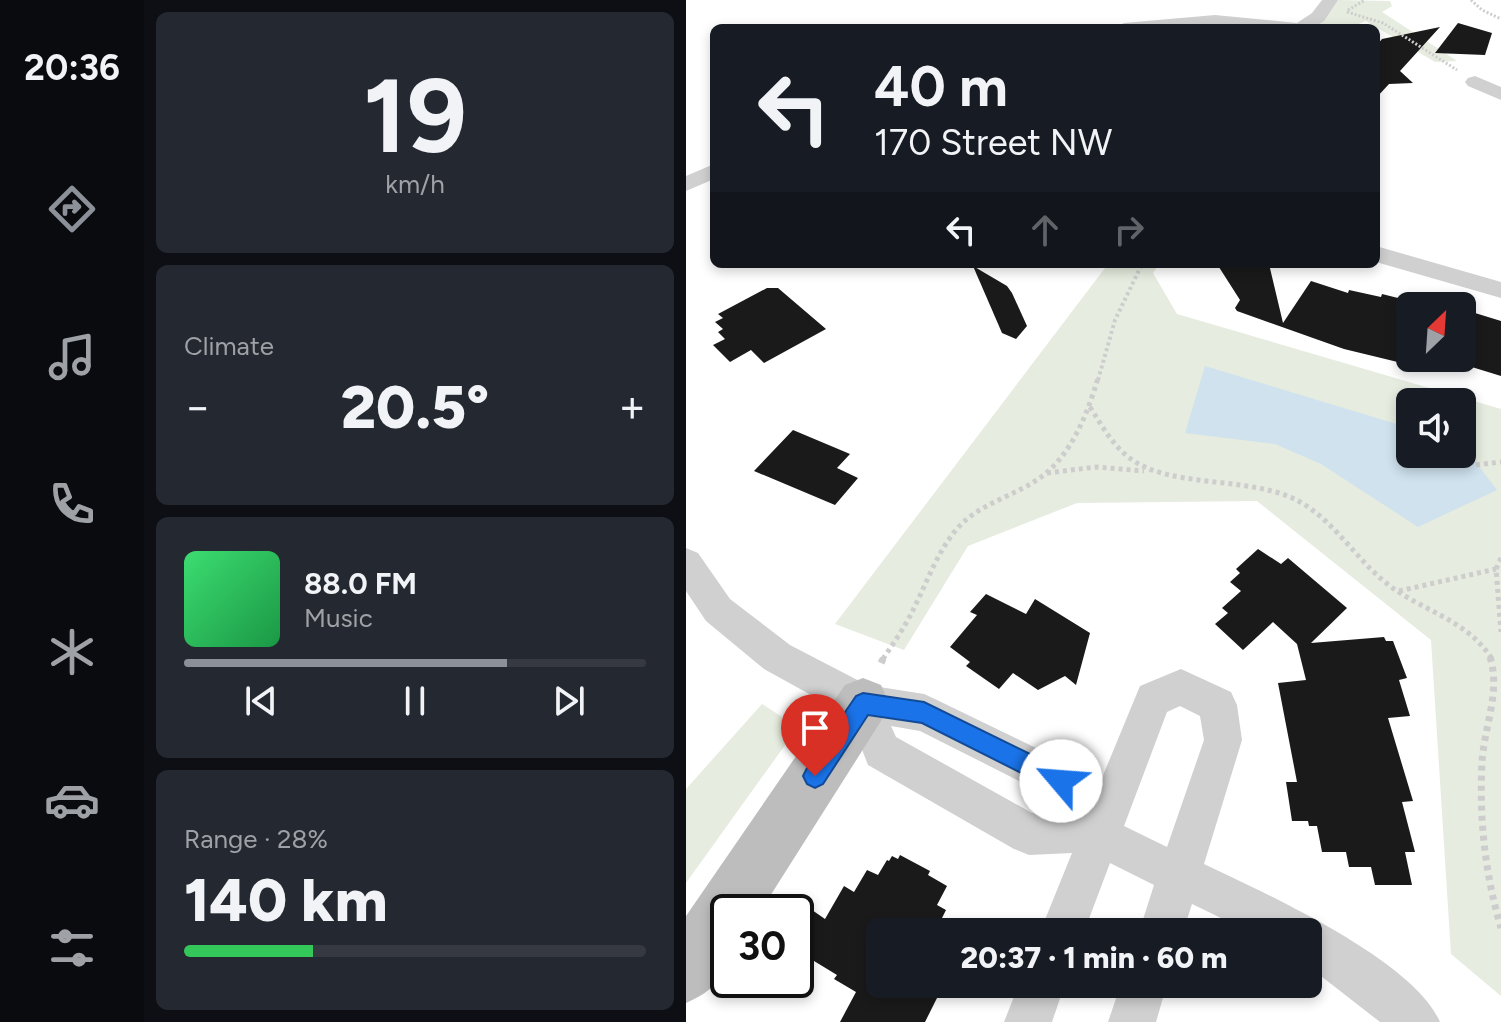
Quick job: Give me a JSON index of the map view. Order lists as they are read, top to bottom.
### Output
{
  "north": "top right",
  "page": {
    "tabs": "20:36",
    "tile": [
      ["19", "km/h"],
      "Climate",
      ["Range · 28%", "140 km"]
    ],
    "turn": ["40 m", "170 Street NW"],
    "heat": ["−", "20.5°", "+"],
    "song": ["88.0 FM", "Music"],
    "limit": "30",
    "trip": "20:37 · 1 min · 60 m"
  }
}
